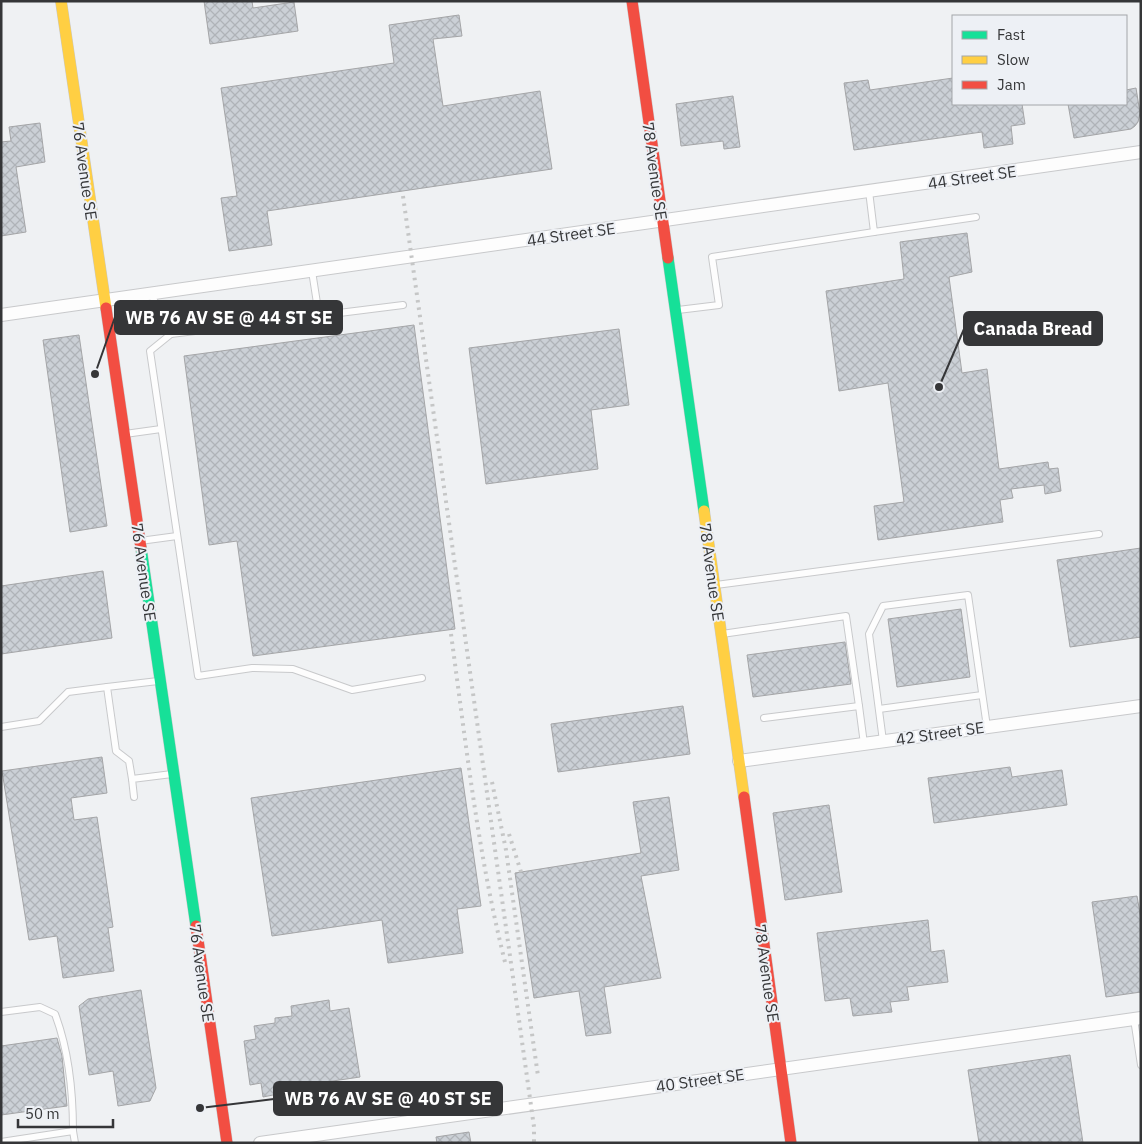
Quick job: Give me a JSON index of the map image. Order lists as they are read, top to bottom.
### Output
{
  "streets": {
    "street": [
      "76 Avenue SE",
      "78 Avenue SE",
      "44 Street SE",
      "42 Street SE",
      "40 Street SE"
    ]
  },
  "crossings": [
    ["76 Avenue SE", "44 Street SE"],
    ["78 Avenue SE", "44 Street SE"],
    ["78 Avenue SE", "42 Street SE"],
    ["78 Avenue SE", "40 Street SE"]
  ],
  "places": ["WB 76 AV SE @ 44 ST SE", "Canada Bread", "WB 76 AV SE @ 40 ST SE"],
  "legend": ["Fast", "Slow", "Jam"],
  "scale_bar": "50 m"
}
